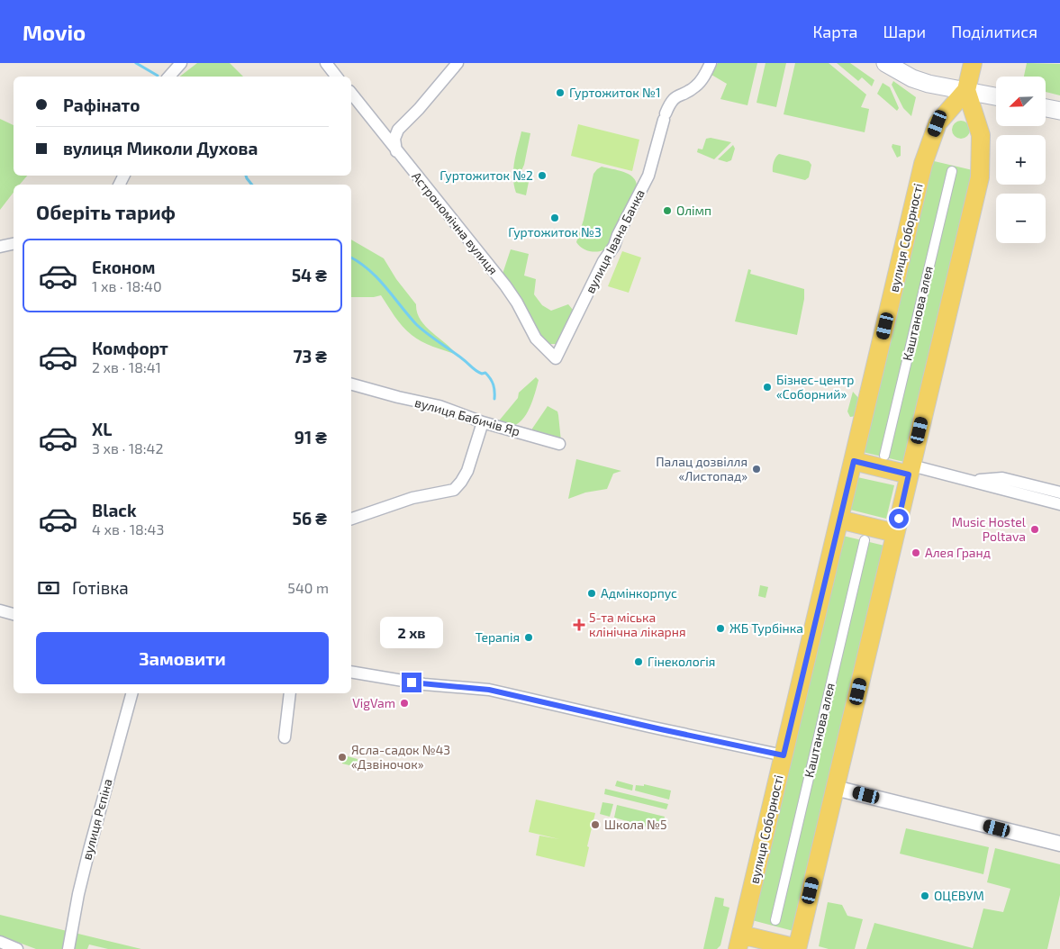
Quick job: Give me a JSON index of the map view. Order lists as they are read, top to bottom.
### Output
{
  "streets": {
    "main road": ["вулиця Соборності"],
    "street": [
      "Астрономічна вулиця",
      "вулиця Івана Банка",
      "Каштанова алея",
      "вулиця Бабичів Яр",
      "вулиця Рєпіна"
    ]
  },
  "crossings": [
    ["Астрономічна вулиця", "вулиця Івана Банка"]
  ],
  "places": {
    "other": [
      "Гуртожиток №1",
      "Гуртожиток №2",
      "Олімп",
      "Гуртожиток №3",
      "Бізнес-центр «Соборний»",
      "Палац дозвілля «Листопад»",
      "Music Hostel Poltava",
      "Алея Гранд",
      "Адмінкорпус",
      "ЖБ Турбінка",
      "Терапія",
      "Гінекологія",
      "VigVam",
      "Ясла-садок №43 «Дзвіночок»",
      "Школа №5",
      "ОЦЕВУМ"
    ],
    "health": ["5-та міська клінічна лікарня"]
  },
  "north": "bottom left",
  "page": {
    "header": "Movio",
    "nav": ["Карта", "Шари", "Поділитися"],
    "map_buttons": ["+", "−"],
    "banner": ["Рафінато", "вулиця Миколи Духова"],
    "heading": "Оберіть тариф",
    "list": [
      {
        "name": "Економ",
        "note": "1 хв · 18:40",
        "value": "54 ₴"
      },
      {
        "name": "Комфорт",
        "note": "2 хв · 18:41",
        "value": "73 ₴"
      },
      {
        "name": "XL",
        "note": "3 хв · 18:42",
        "value": "91 ₴"
      },
      {
        "name": "Black",
        "note": "4 хв · 18:43",
        "value": "56 ₴"
      }
    ],
    "pay": ["Готівка", "540 m"],
    "bubble": "2 хв",
    "buttons": "Замовити"
  }
}
